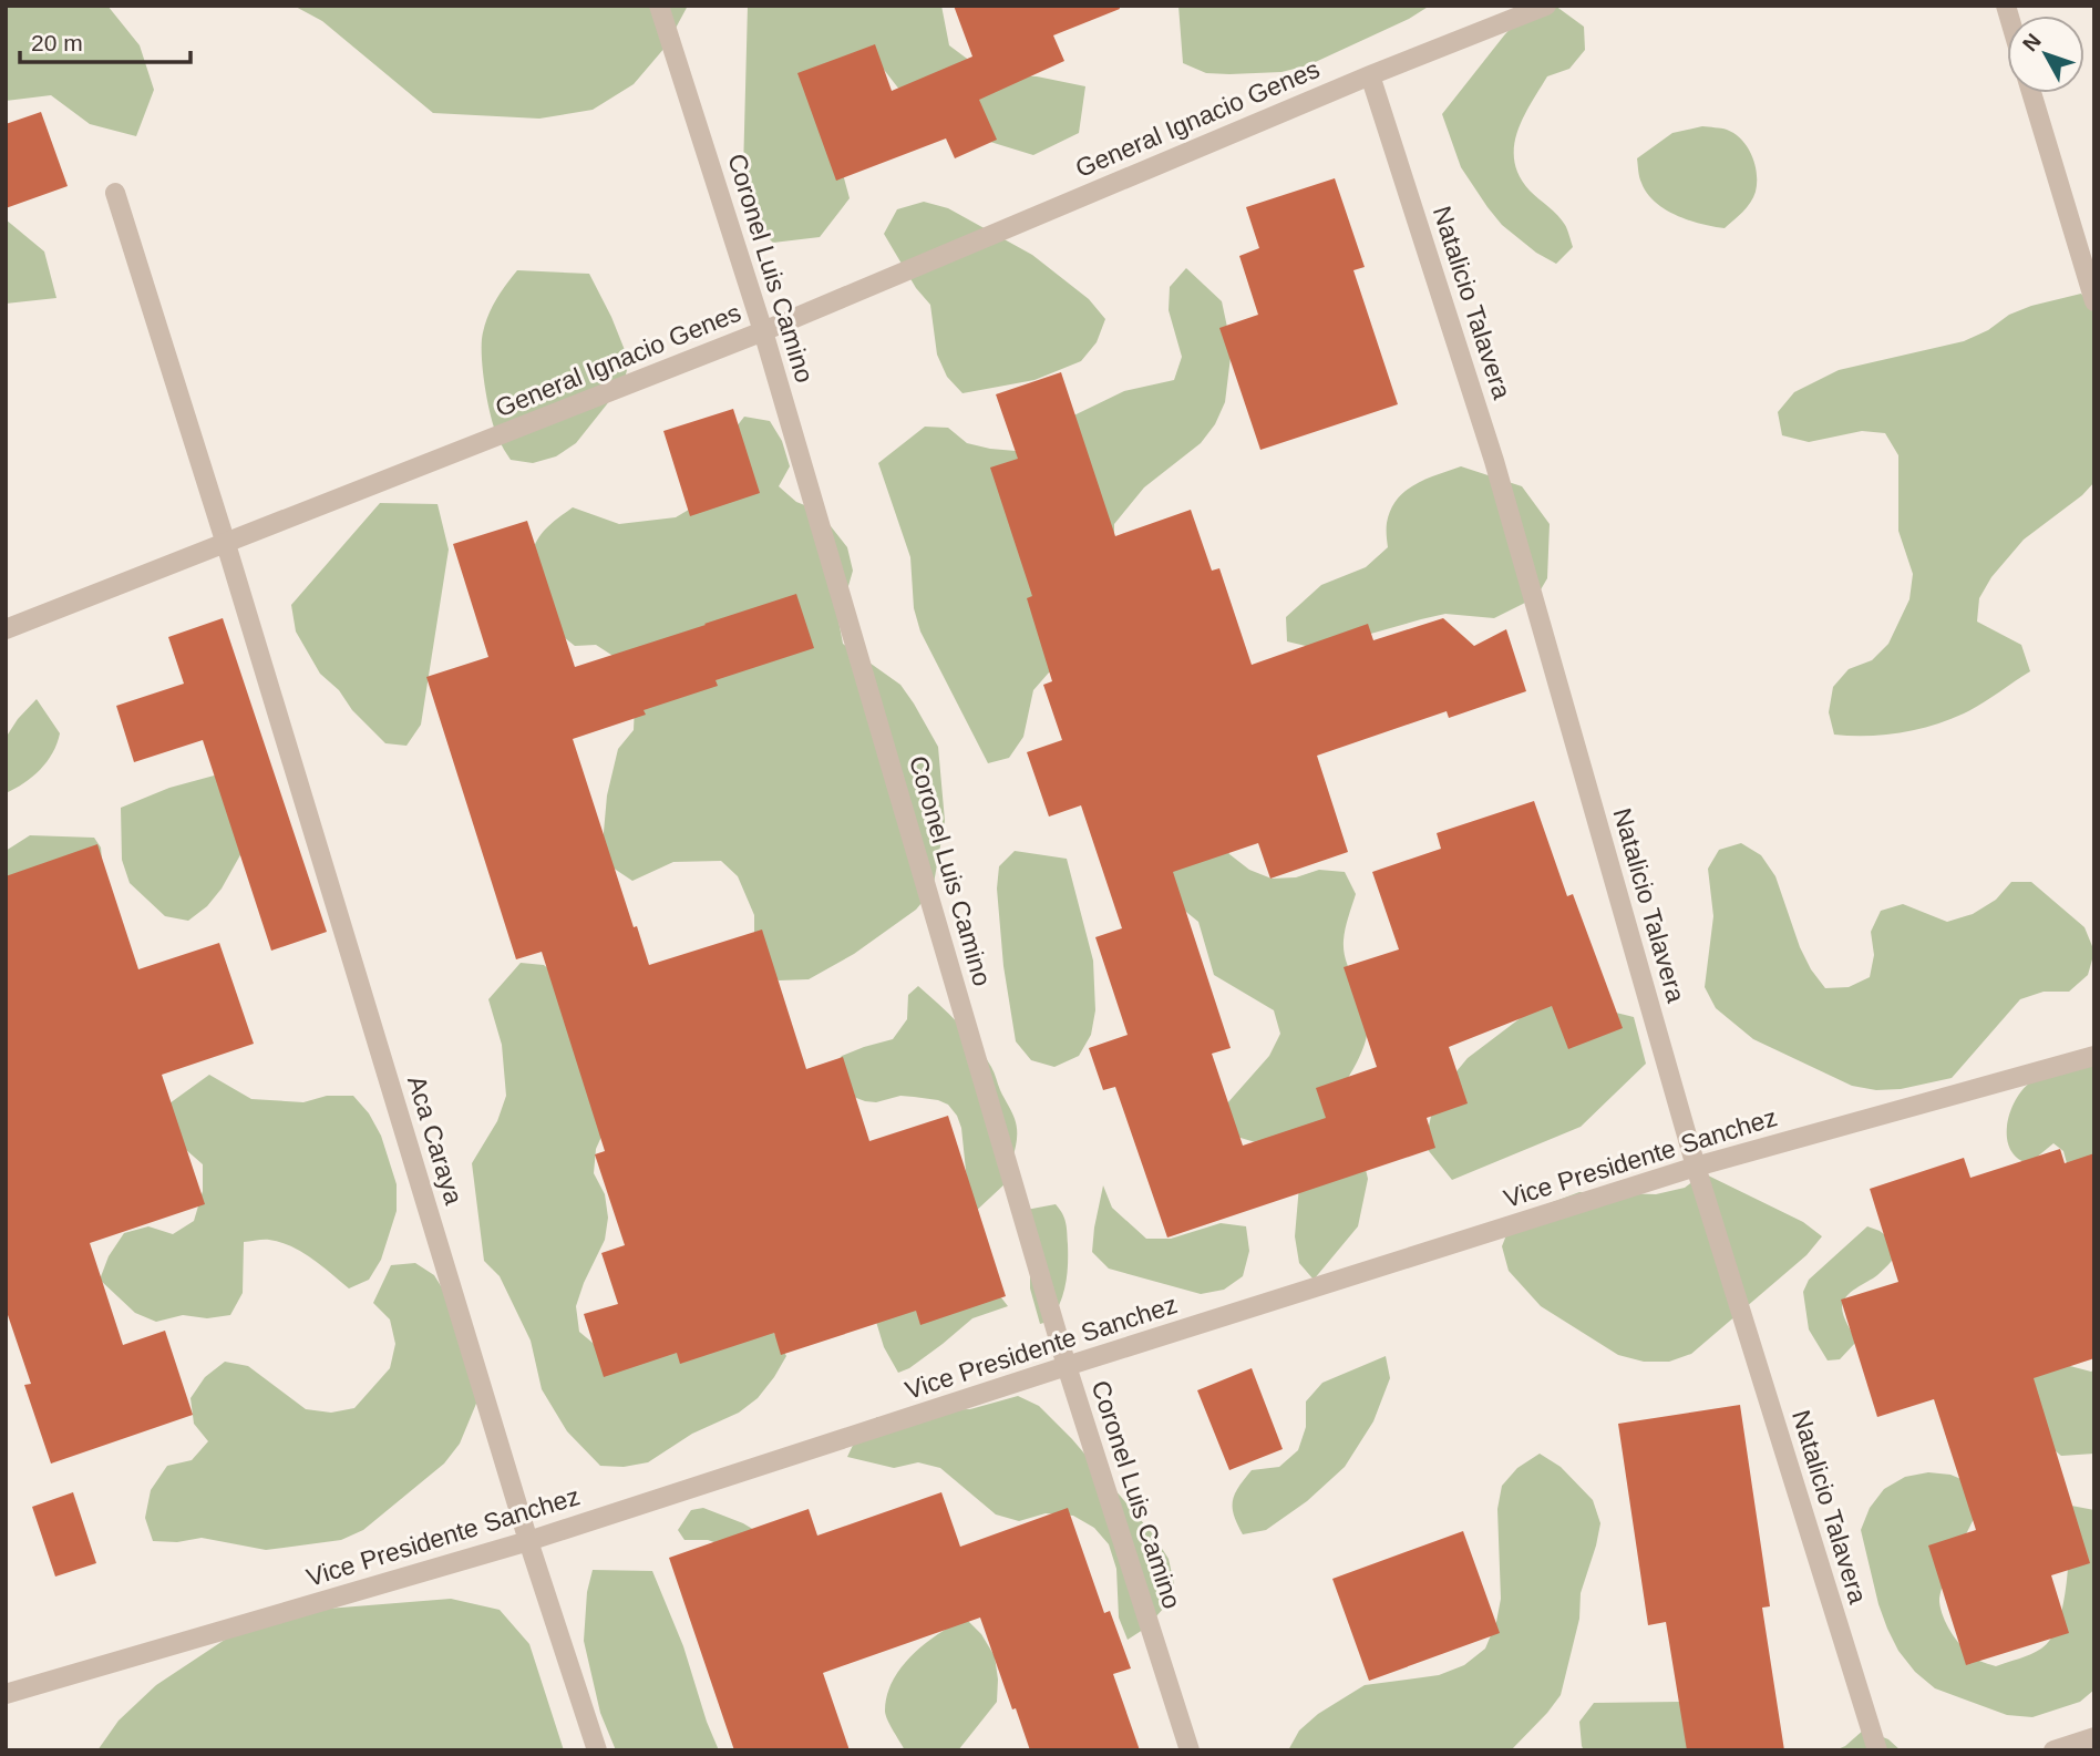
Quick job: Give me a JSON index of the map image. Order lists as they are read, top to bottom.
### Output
{
  "streets": {
    "street": [
      "General Ignacio Genes",
      "Coronel Luis Camino",
      "Natalicio Talavera",
      "Aca Caraya",
      "Vice Presidente Sanchez"
    ]
  },
  "crossings": [
    ["General Ignacio Genes", "Coronel Luis Camino"],
    ["General Ignacio Genes", "Natalicio Talavera"],
    ["General Ignacio Genes", "Aca Caraya"],
    ["Coronel Luis Camino", "Vice Presidente Sanchez"],
    ["Natalicio Talavera", "Vice Presidente Sanchez"],
    ["Aca Caraya", "Vice Presidente Sanchez"]
  ],
  "scale_bar": "20 m",
  "north": "top left"
}
